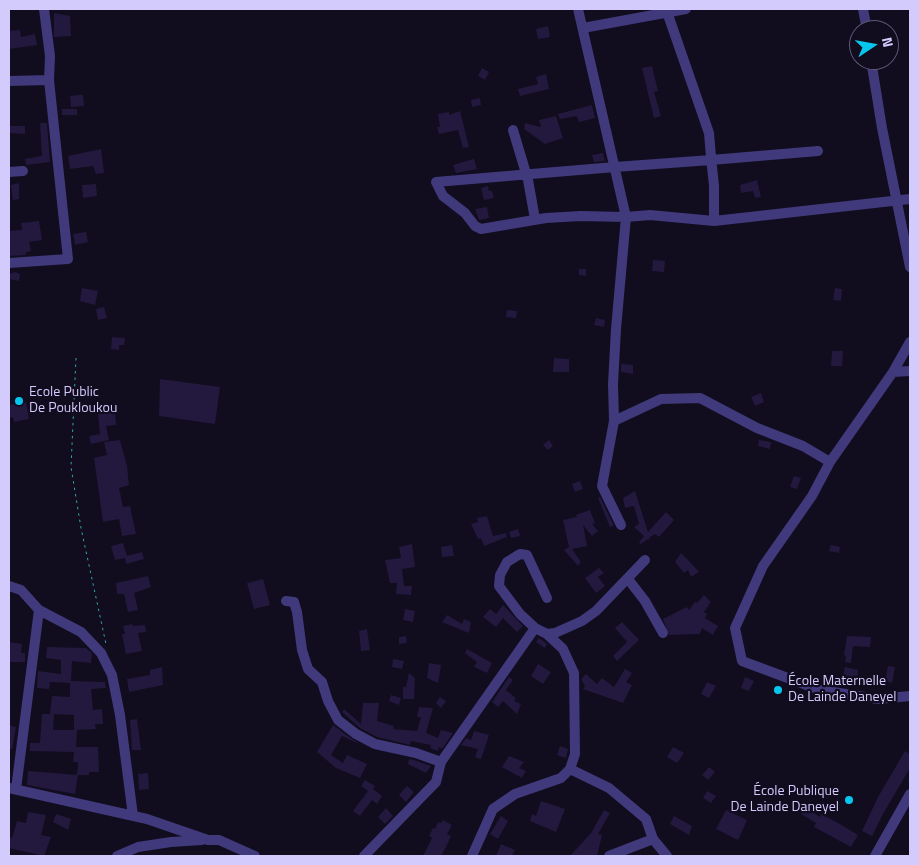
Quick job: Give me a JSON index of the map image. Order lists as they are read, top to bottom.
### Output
{
  "places": ["Ecole Public De Poukloukou", "École Maternelle De Lainde Daneyel", "École Publique De Lainde Daneyel"],
  "north": "right"
}
